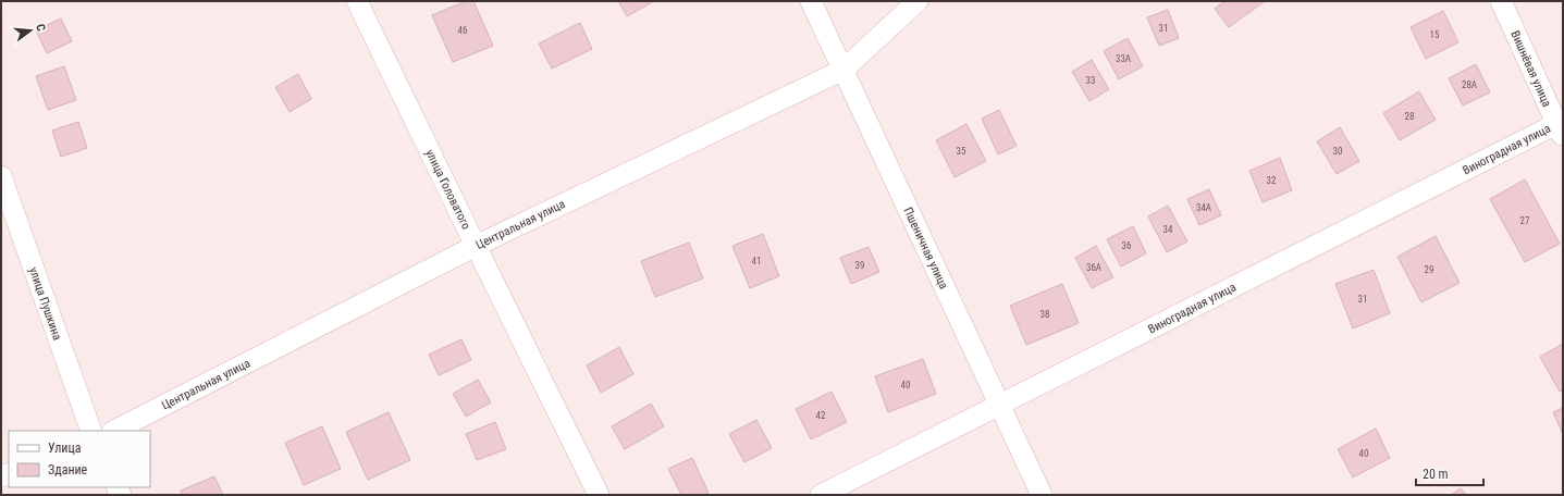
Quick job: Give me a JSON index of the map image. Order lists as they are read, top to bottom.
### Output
{
  "streets": {
    "street": [
      "Вишнёвая улица",
      "Виноградная улица",
      "улица Головатого",
      "Центральная улица",
      "Пшеничная улица",
      "улица Пушкина"
    ]
  },
  "crossings": [
    ["Вишнёвая улица", "Виноградная улица"],
    ["Виноградная улица", "Пшеничная улица"],
    ["улица Головатого", "Центральная улица"],
    ["Центральная улица", "Пшеничная улица"]
  ],
  "house_numbers": [
    "31",
    "46",
    "15",
    "33А",
    "33",
    "28А",
    "28",
    "35",
    "30",
    "32",
    "34А",
    "27",
    "34",
    "36",
    "41",
    "39",
    "36А",
    "29",
    "31",
    "38",
    "40",
    "42",
    "40"
  ],
  "legend": ["Улица", "Здание"],
  "scale_bar": "20 m",
  "north": "right"
}
